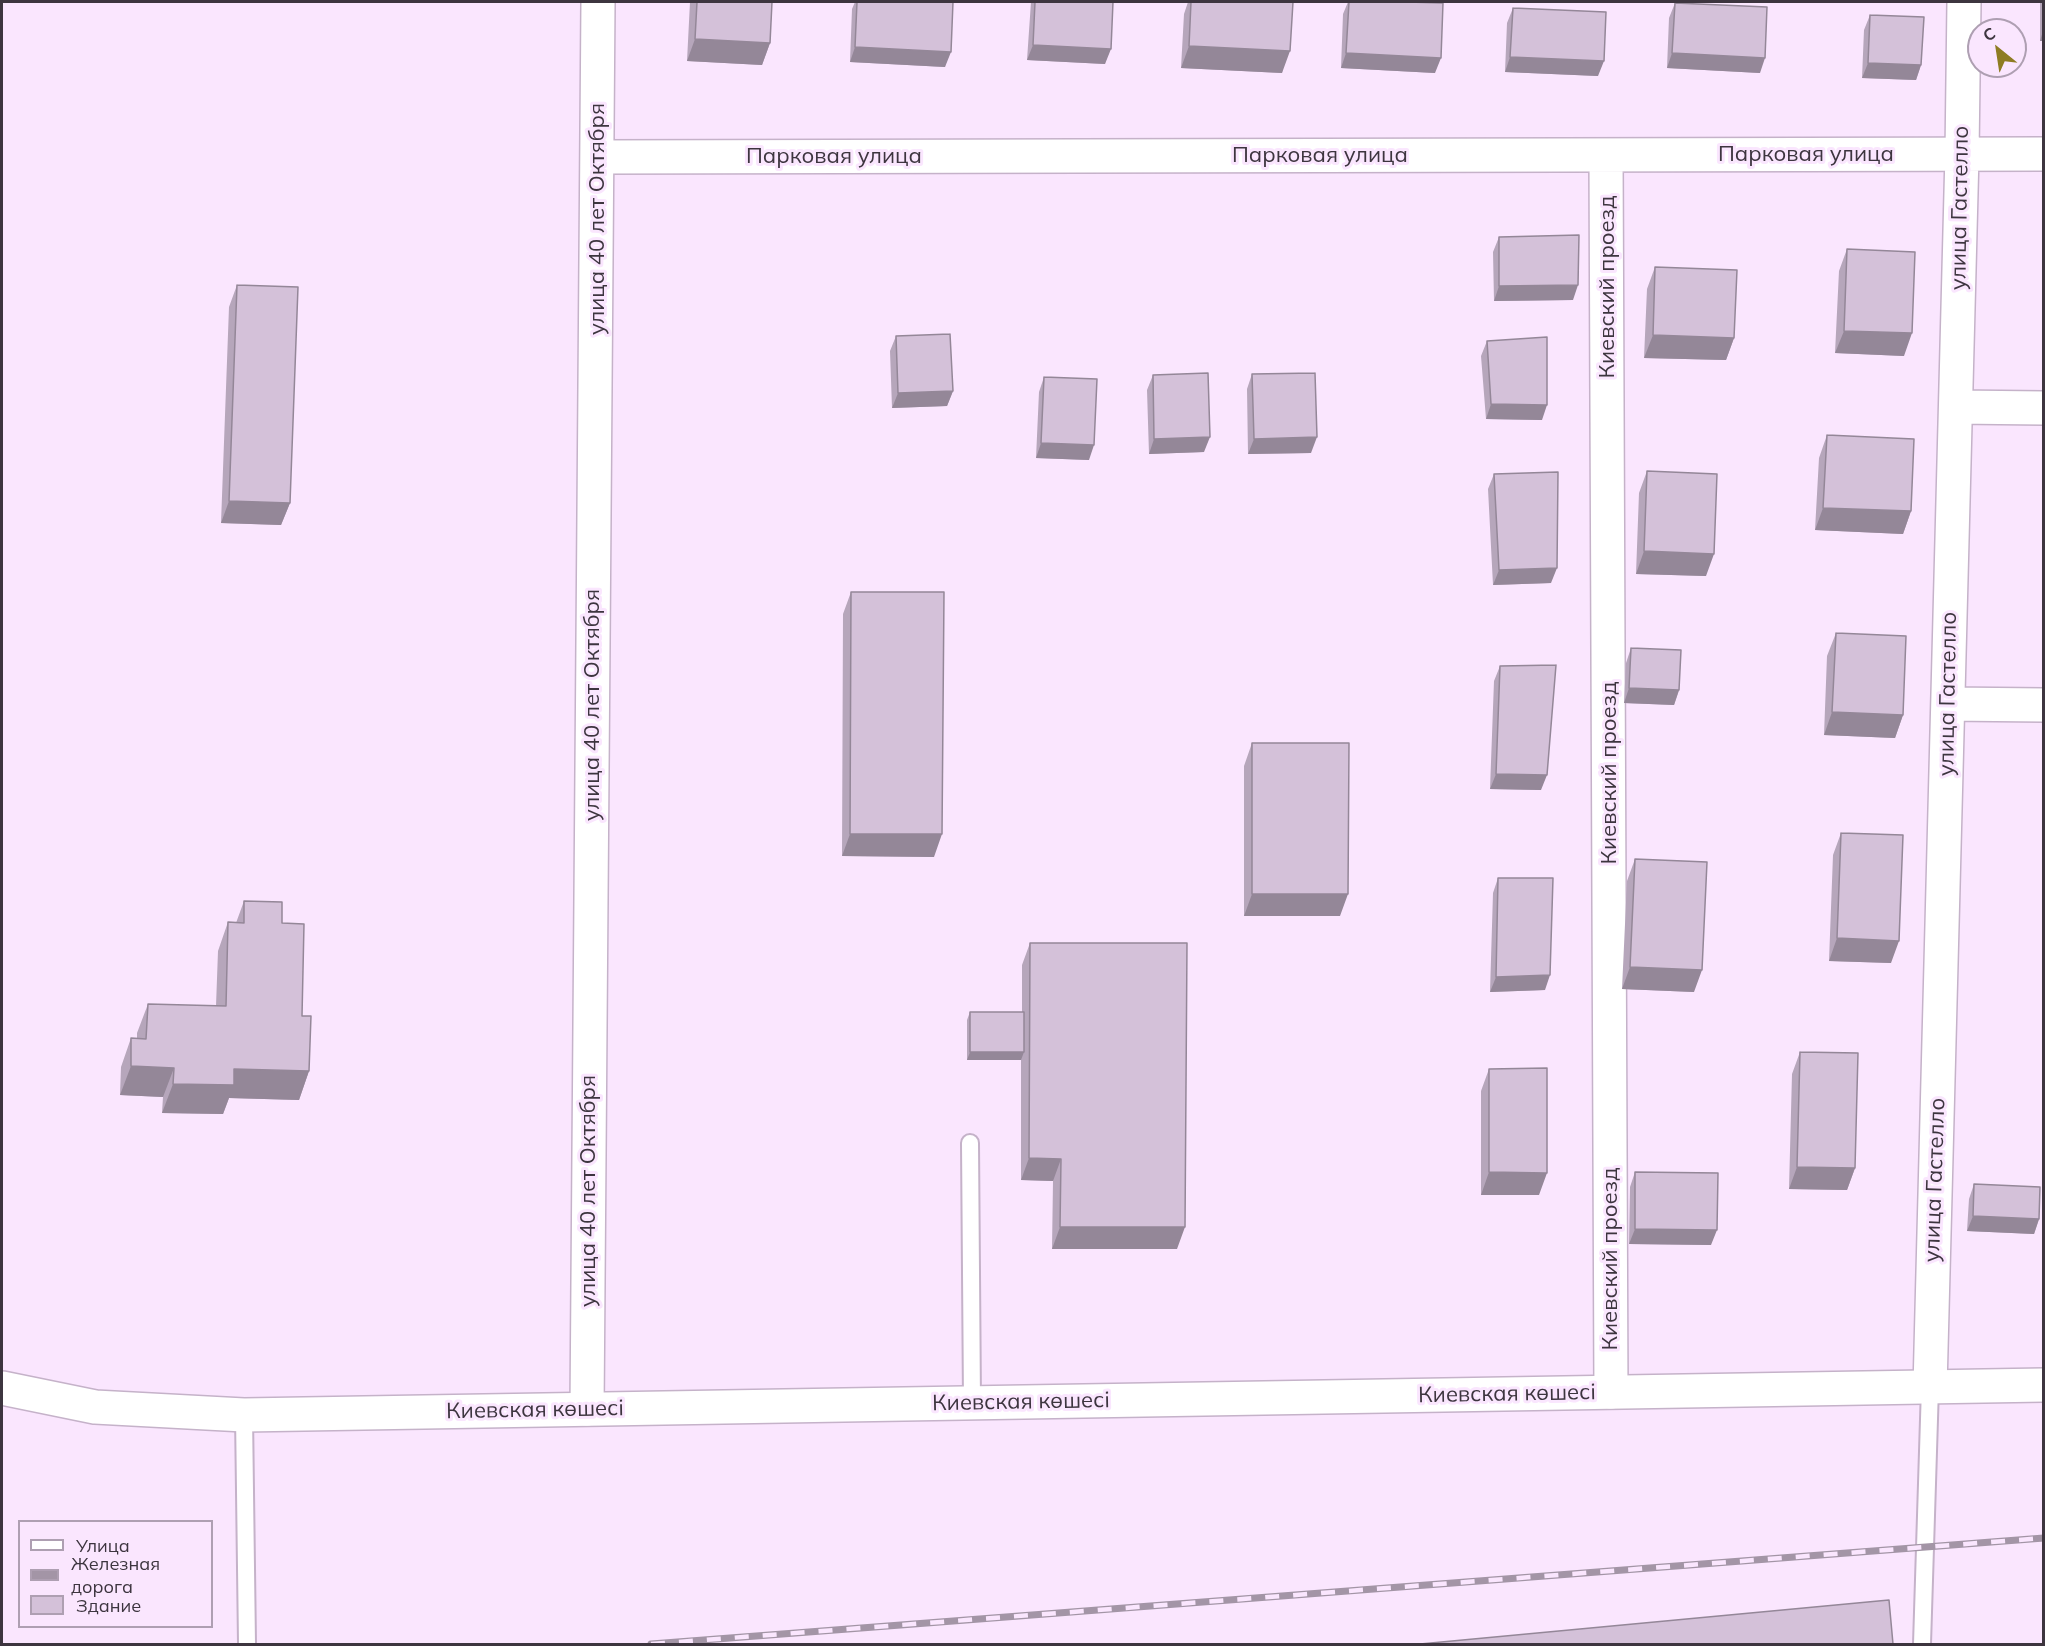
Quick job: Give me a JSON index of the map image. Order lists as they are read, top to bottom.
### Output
{
  "streets": {
    "main road": [
      "Парковая улица",
      "улица Гастелло",
      "улица 40 лет Октября",
      "Киевский проезд",
      "Киевская көшесі"
    ]
  },
  "crossings": [
    ["Парковая улица", "улица Гастелло"],
    ["Парковая улица", "улица 40 лет Октября"],
    ["Парковая улица", "Киевский проезд"],
    ["улица Гастелло", "Киевская көшесі"],
    ["улица 40 лет Октября", "Киевская көшесі"],
    ["Киевский проезд", "Киевская көшесі"]
  ],
  "legend": ["Улица", "Железная дорога", "Здание"],
  "north": "top left"
}
